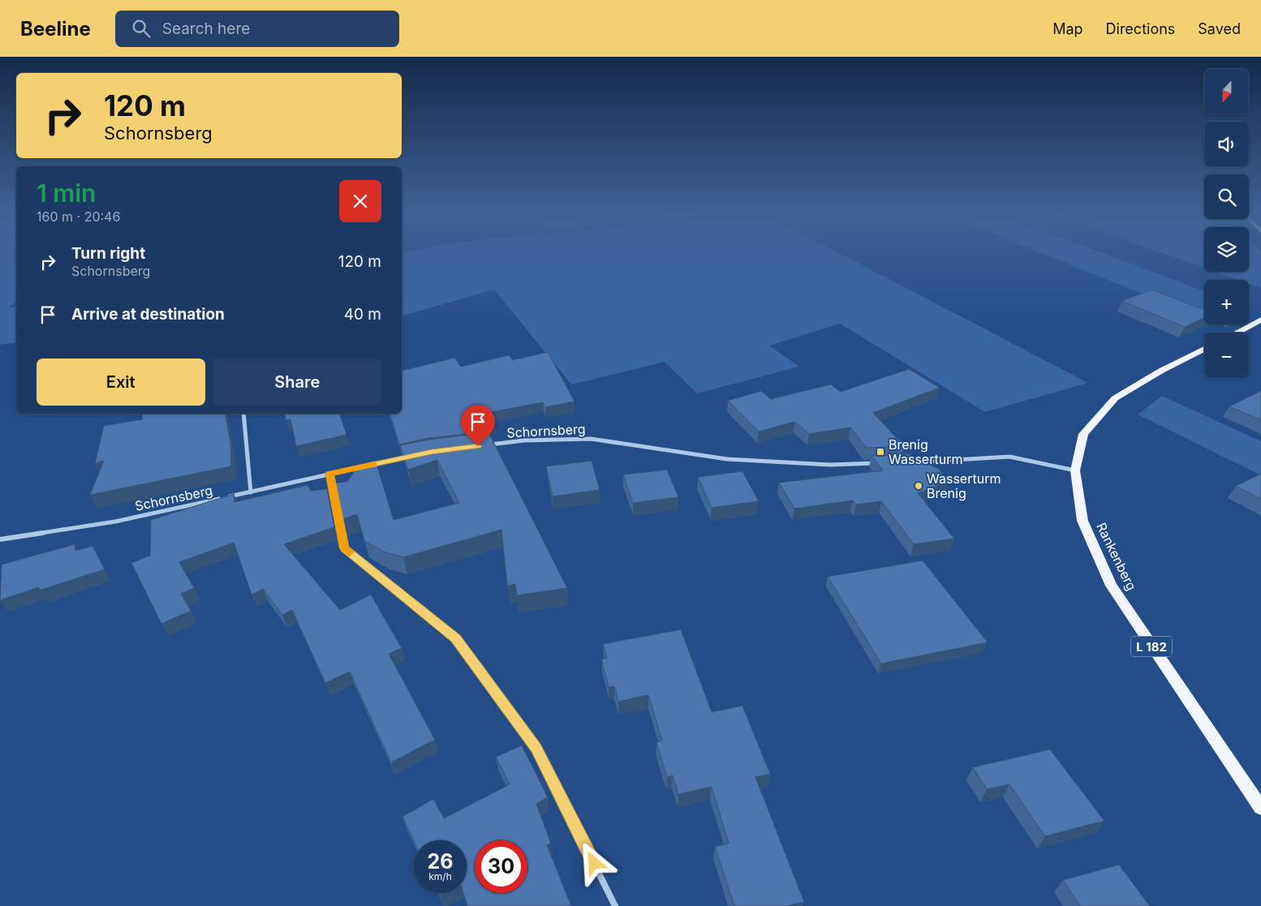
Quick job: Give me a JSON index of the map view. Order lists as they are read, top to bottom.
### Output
{
  "streets": {
    "main road": ["Rankenberg", "L 182"],
    "street": ["Schornsberg"]
  },
  "places": {
    "transit": ["Brenig Wasserturm"],
    "other": ["Wasserturm Brenig"]
  },
  "north": "bottom",
  "page": {
    "header": "Beeline",
    "search": "Search here",
    "nav": ["Map", "Directions", "Saved"],
    "map_buttons": ["+", "−"],
    "turn": ["120 m", "Schornsberg"],
    "heading": ["1 min", "160 m · 20:46"],
    "list": [
      {
        "name": "Turn right",
        "note": "Schornsberg",
        "value": "120 m"
      },
      {
        "name": "Arrive at destination",
        "value": "40 m"
      }
    ],
    "buttons": ["Exit", "Share"],
    "speed": "26 km/h",
    "limit": "30"
  }
}
